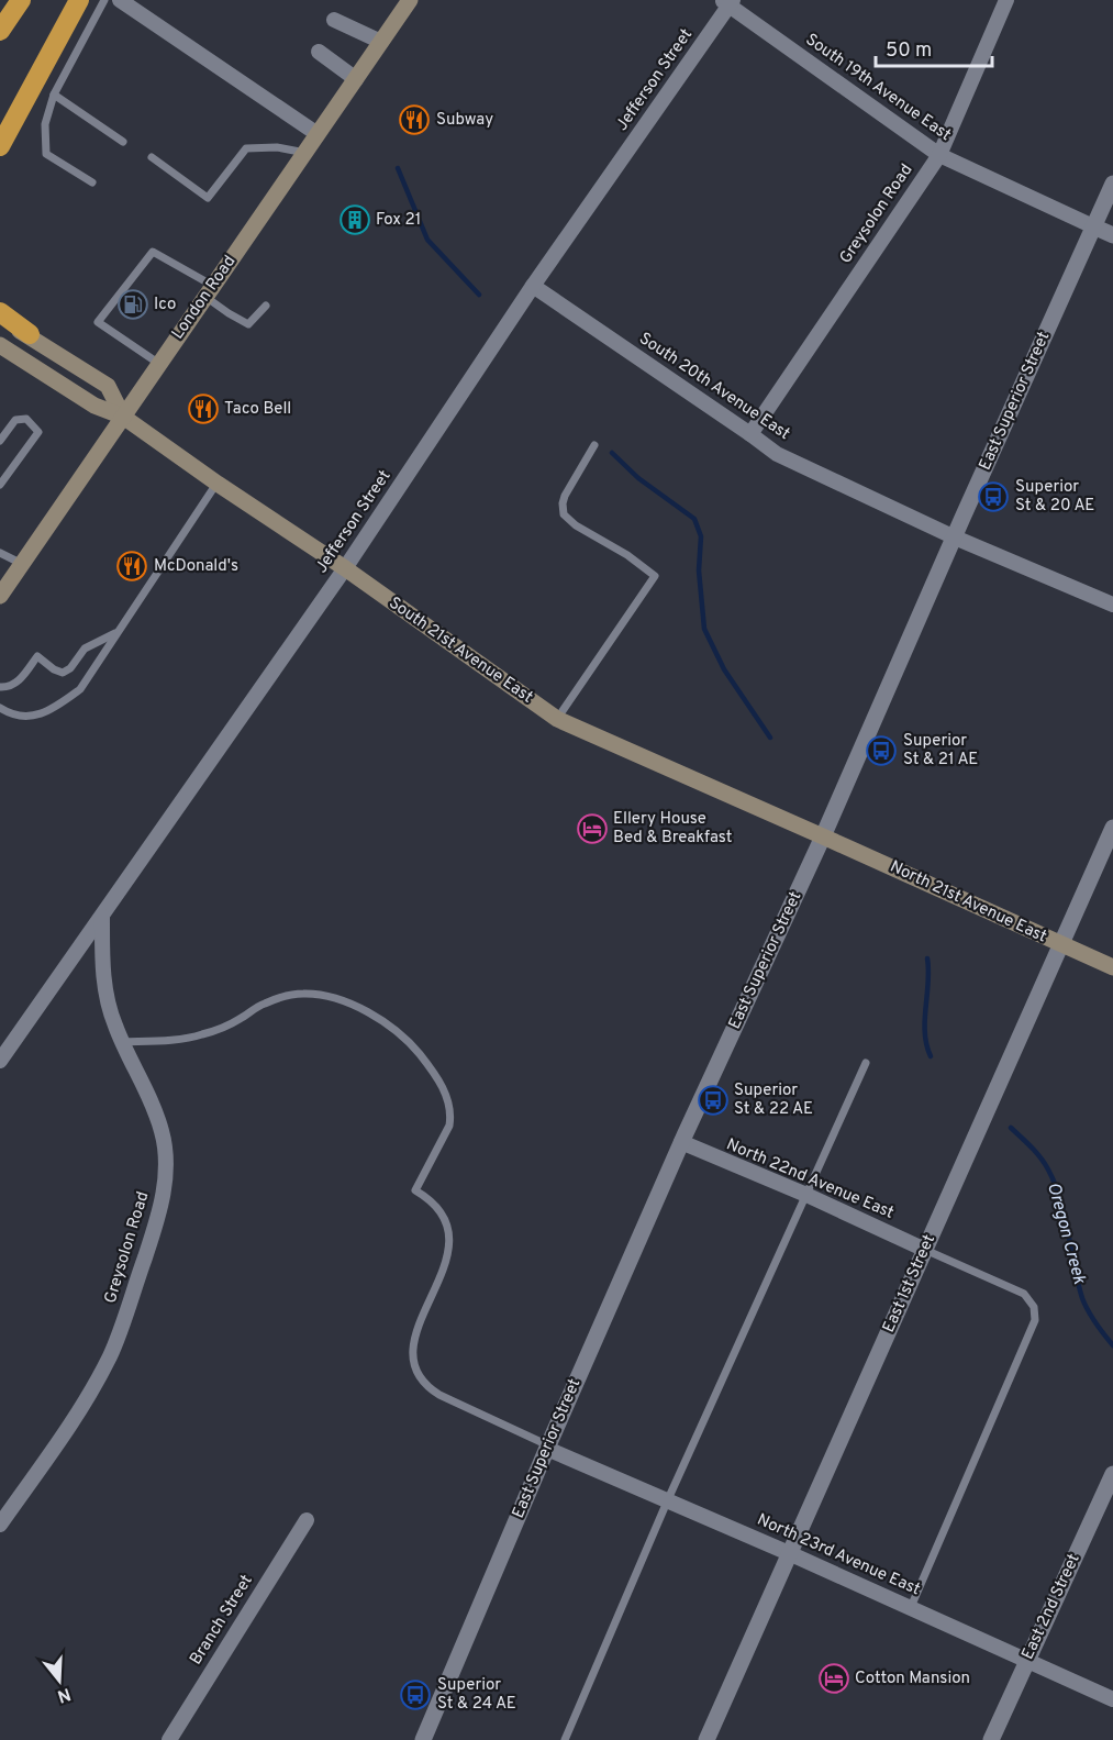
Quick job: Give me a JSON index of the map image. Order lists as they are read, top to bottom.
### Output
{
  "streets": {
    "main road": ["London Road", "South 21st Avenue East", "North 21st Avenue East"],
    "street": [
      "Jefferson Street",
      "South 19th Avenue East",
      "Greysolon Road",
      "South 20th Avenue East",
      "East Superior Street",
      "North 22nd Avenue East",
      "East 1st Street",
      "North 23rd Avenue East",
      "East 2nd Street",
      "Branch Street"
    ]
  },
  "crossings": [
    ["Jefferson Street", "South 19th Avenue East"],
    ["Jefferson Street", "Greysolon Road"],
    ["Jefferson Street", "South 20th Avenue East"],
    ["Jefferson Street", "South 21st Avenue East"],
    ["South 19th Avenue East", "Greysolon Road"],
    ["South 19th Avenue East", "East Superior Street"],
    ["Greysolon Road", "South 20th Avenue East"],
    ["London Road", "South 21st Avenue East"],
    ["South 20th Avenue East", "East Superior Street"],
    ["East Superior Street", "South 21st Avenue East"],
    ["East Superior Street", "North 21st Avenue East"],
    ["East Superior Street", "North 22nd Avenue East"],
    ["East Superior Street", "North 23rd Avenue East"],
    ["South 21st Avenue East", "North 21st Avenue East"],
    ["North 21st Avenue East", "East 1st Street"],
    ["North 22nd Avenue East", "East 1st Street"],
    ["East 1st Street", "North 23rd Avenue East"],
    ["North 23rd Avenue East", "East 2nd Street"]
  ],
  "water": ["Oregon Creek"],
  "places": {
    "restaurant": ["Subway", "Taco Bell", "McDonald's"],
    "building": ["Fox 21"],
    "fuel station": ["Ico"],
    "bus stop": [
      "Superior St & 20 AE",
      "Superior St & 21 AE",
      "Superior St & 22 AE",
      "Superior St & 24 AE"
    ],
    "hotel": ["Ellery House Bed & Breakfast", "Cotton Mansion"]
  },
  "scale_bar": "50 m",
  "north": "bottom"
}
